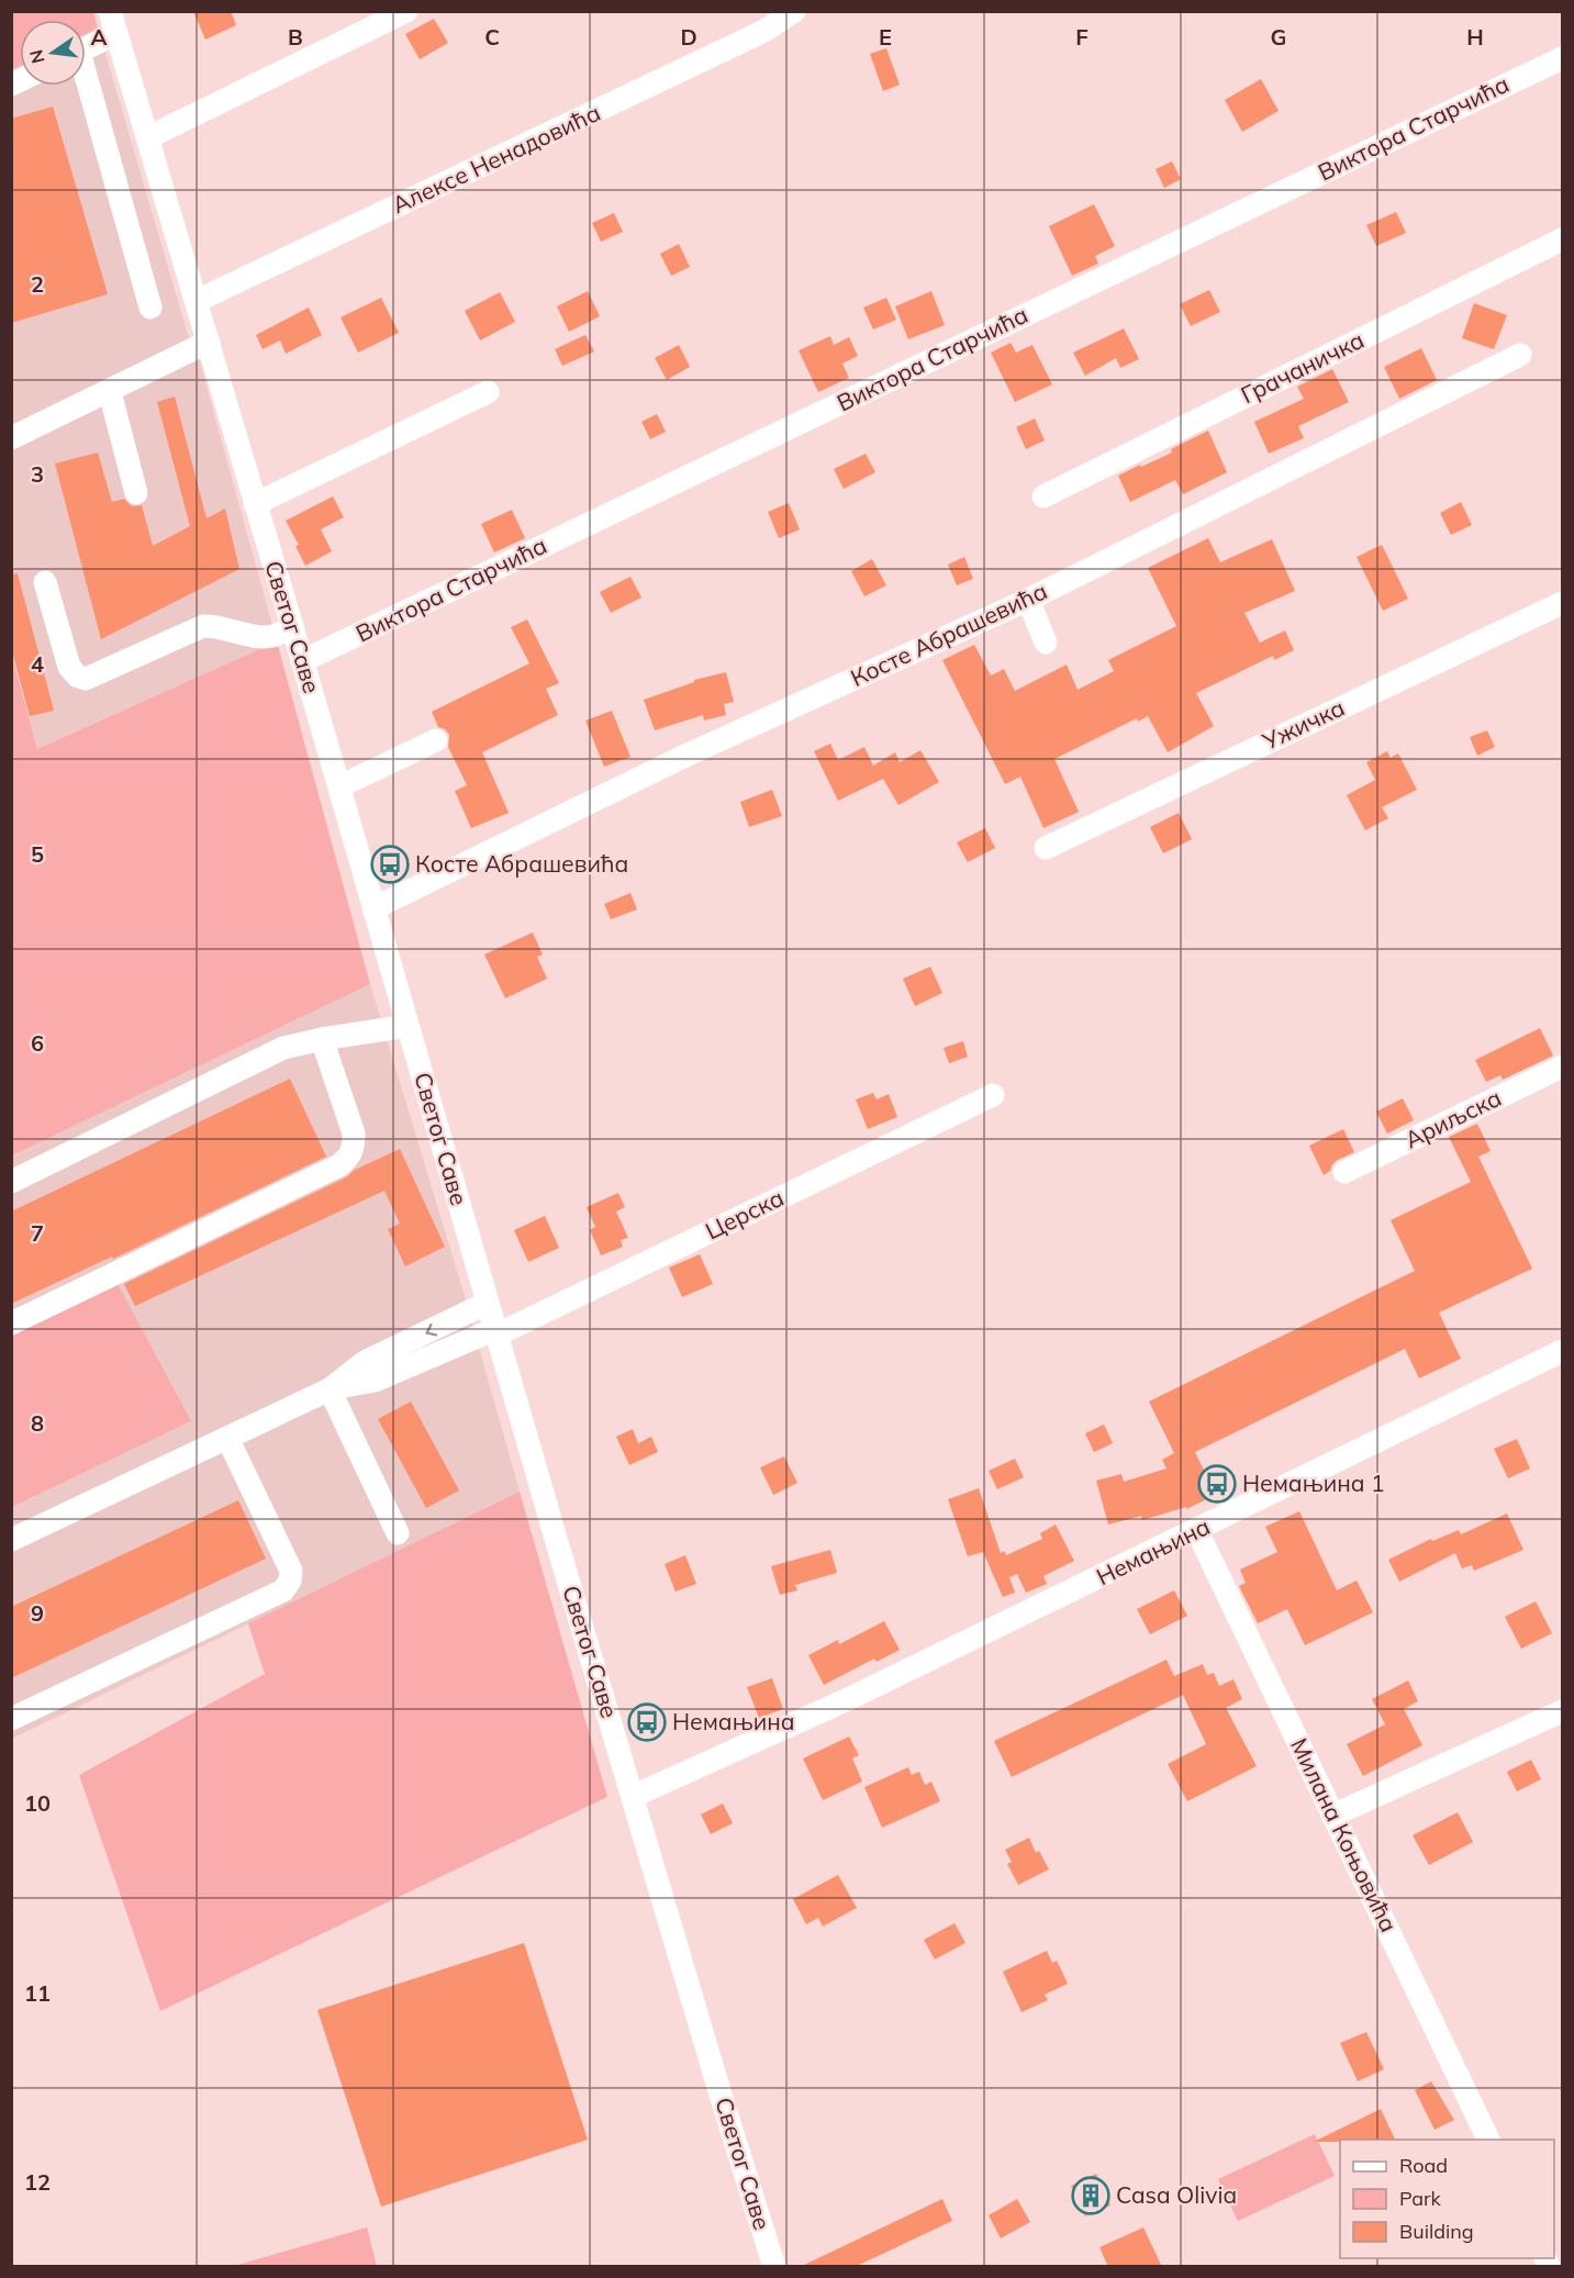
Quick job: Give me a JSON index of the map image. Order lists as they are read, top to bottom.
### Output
{
  "streets": {
    "street": [
      "Виктора Старчића",
      "Алексе Ненадовића",
      "Грачаничка",
      "Светог Саве",
      "Косте Абрашевића",
      "Ужичка",
      "Ариљска",
      "Церска",
      "Немањина",
      "Милана Коњовића"
    ]
  },
  "crossings": [
    ["Виктора Старчића", "Светог Саве"],
    ["Алексе Ненадовића", "Светог Саве"],
    ["Светог Саве", "Косте Абрашевића"],
    ["Светог Саве", "Церска"],
    ["Светог Саве", "Немањина"],
    ["Немањина", "Милана Коњовића"]
  ],
  "places": {
    "bus stop": ["Косте Абрашевића", "Немањина 1", "Немањина"],
    "building": ["Casa Olivia"]
  },
  "legend": ["Road", "Park", "Building"],
  "north": "left",
  "grid": {
    "columns": [
      "A",
      "B",
      "C",
      "D",
      "E",
      "F",
      "G",
      "H"
    ],
    "rows": [
      "2",
      "3",
      "4",
      "5",
      "6",
      "7",
      "8",
      "9",
      "10",
      "11",
      "12"
    ]
  }
}
